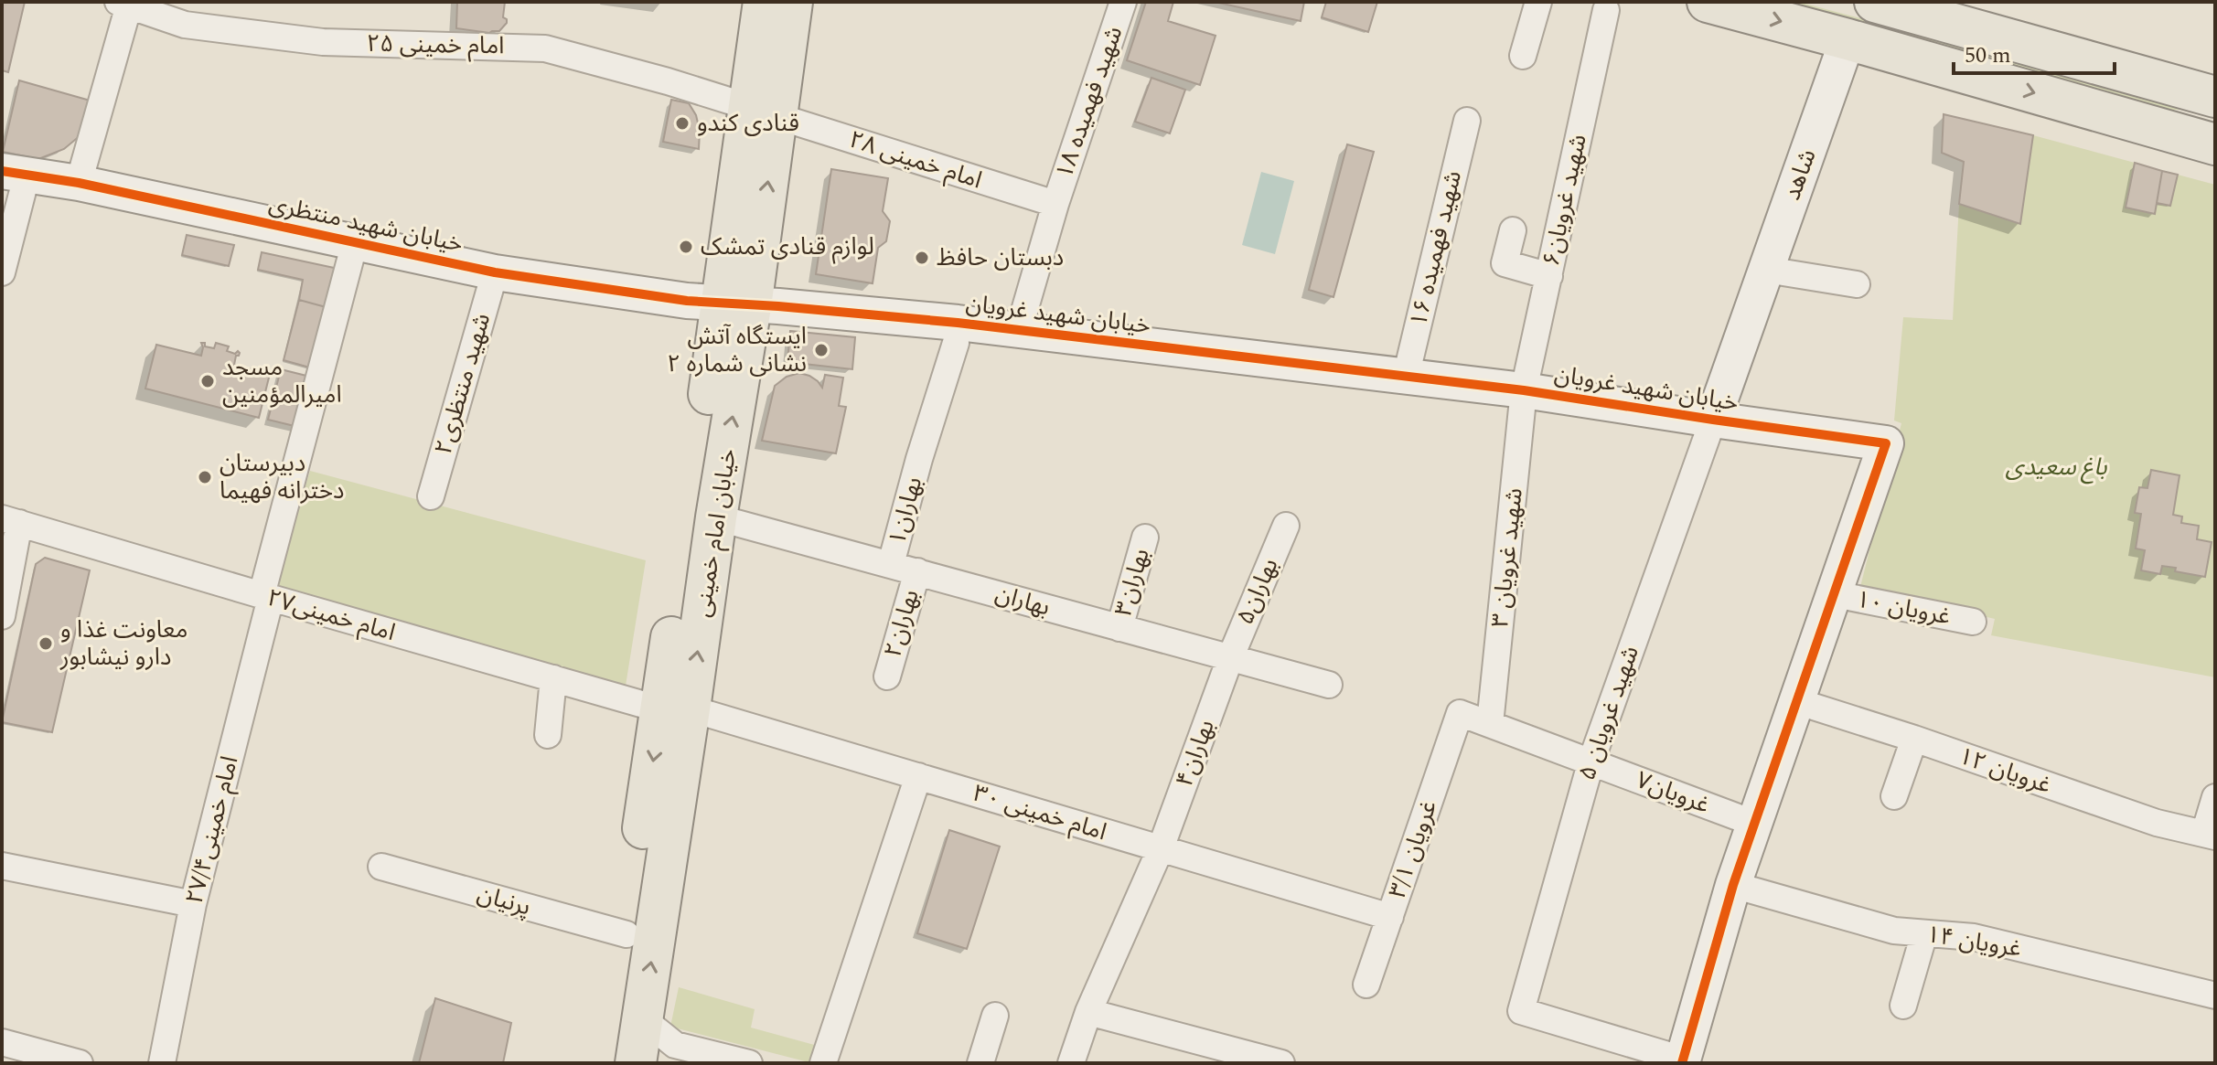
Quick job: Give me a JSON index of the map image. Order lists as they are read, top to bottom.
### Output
{
  "streets": {
    "main road": ["خیابان امام خمینی"],
    "street": [
      "امام خمینی ۲۵",
      "شهید فهمیده ۱۸",
      "امام خمینی ۲۸",
      "شاهد",
      "شهید غرویان۶",
      "خیابان شهید منتظری",
      "شهید فهمیده ۱۶",
      "خیابان شهید غرویان",
      "شهید منتظری۲",
      "بهاران۱",
      "شهید غرویان ۳",
      "بهاران۳",
      "بهاران۵",
      "بهاران",
      "غرویان ۱۰",
      "امام خمینی۲۷",
      "بهاران۲",
      "شهید غرویان ۵",
      "بهاران۴",
      "غرویان ۱۲",
      "غرویان۷",
      "امام خمینی ۳۰",
      "امام خمینی۲۷/۴",
      "غرویان ۳/۱",
      "پرنیان",
      "غرویان ۱۴"
    ]
  },
  "crossings": [
    ["امام خمینی ۲۵", "امام خمینی ۲۸"],
    ["امام خمینی ۲۵", "خیابان امام خمینی"],
    ["شهید فهمیده ۱۸", "امام خمینی ۲۸"],
    ["شهید فهمیده ۱۸", "خیابان شهید غرویان"],
    ["امام خمینی ۲۸", "خیابان امام خمینی"],
    ["شاهد", "خیابان شهید غرویان"],
    ["شاهد", "شهید غرویان ۵"],
    ["شهید غرویان۶", "خیابان شهید غرویان"],
    ["شهید غرویان۶", "شهید غرویان ۳"],
    ["خیابان شهید منتظری", "خیابان شهید غرویان"],
    ["خیابان شهید منتظری", "شهید منتظری۲"],
    ["خیابان شهید منتظری", "خیابان امام خمینی"],
    ["خیابان شهید منتظری", "امام خمینی۲۷/۴"],
    ["شهید فهمیده ۱۶", "خیابان شهید غرویان"],
    ["خیابان شهید غرویان", "خیابان امام خمینی"],
    ["خیابان شهید غرویان", "شهید غرویان ۳"],
    ["خیابان شهید غرویان", "غرویان ۱۰"],
    ["خیابان شهید غرویان", "شهید غرویان ۵"],
    ["خیابان شهید غرویان", "غرویان ۱۲"],
    ["خیابان شهید غرویان", "غرویان۷"],
    ["خیابان شهید غرویان", "غرویان ۱۴"],
    ["بهاران۱", "بهاران"],
    ["خیابان امام خمینی", "بهاران"],
    ["خیابان امام خمینی", "امام خمینی۲۷"],
    ["خیابان امام خمینی", "امام خمینی ۳۰"],
    ["خیابان امام خمینی", "پرنیان"],
    ["شهید غرویان ۳", "غرویان۷"],
    ["بهاران۳", "بهاران"],
    ["بهاران۵", "بهاران"],
    ["بهاران۵", "بهاران۴"],
    ["بهاران", "بهاران۲"],
    ["بهاران", "بهاران۴"],
    ["امام خمینی۲۷", "امام خمینی ۳۰"],
    ["امام خمینی۲۷", "امام خمینی۲۷/۴"],
    ["شهید غرویان ۵", "غرویان۷"],
    ["بهاران۴", "امام خمینی ۳۰"],
    ["غرویان۷", "غرویان ۳/۱"],
    ["امام خمینی ۳۰", "غرویان ۳/۱"]
  ],
  "parks": ["باغ سعیدی"],
  "places": [
    "قنادی کندو",
    "لوازم قنادی تمشک",
    "دبستان حافظ",
    "ایستگاه آتش نشانی شماره ۲",
    "مسجد امیرالمؤمنین",
    "دبیرستان دخترانه فهیما",
    "معاونت غذا و دارو نیشابور"
  ],
  "scale_bar": "50 m"
}
